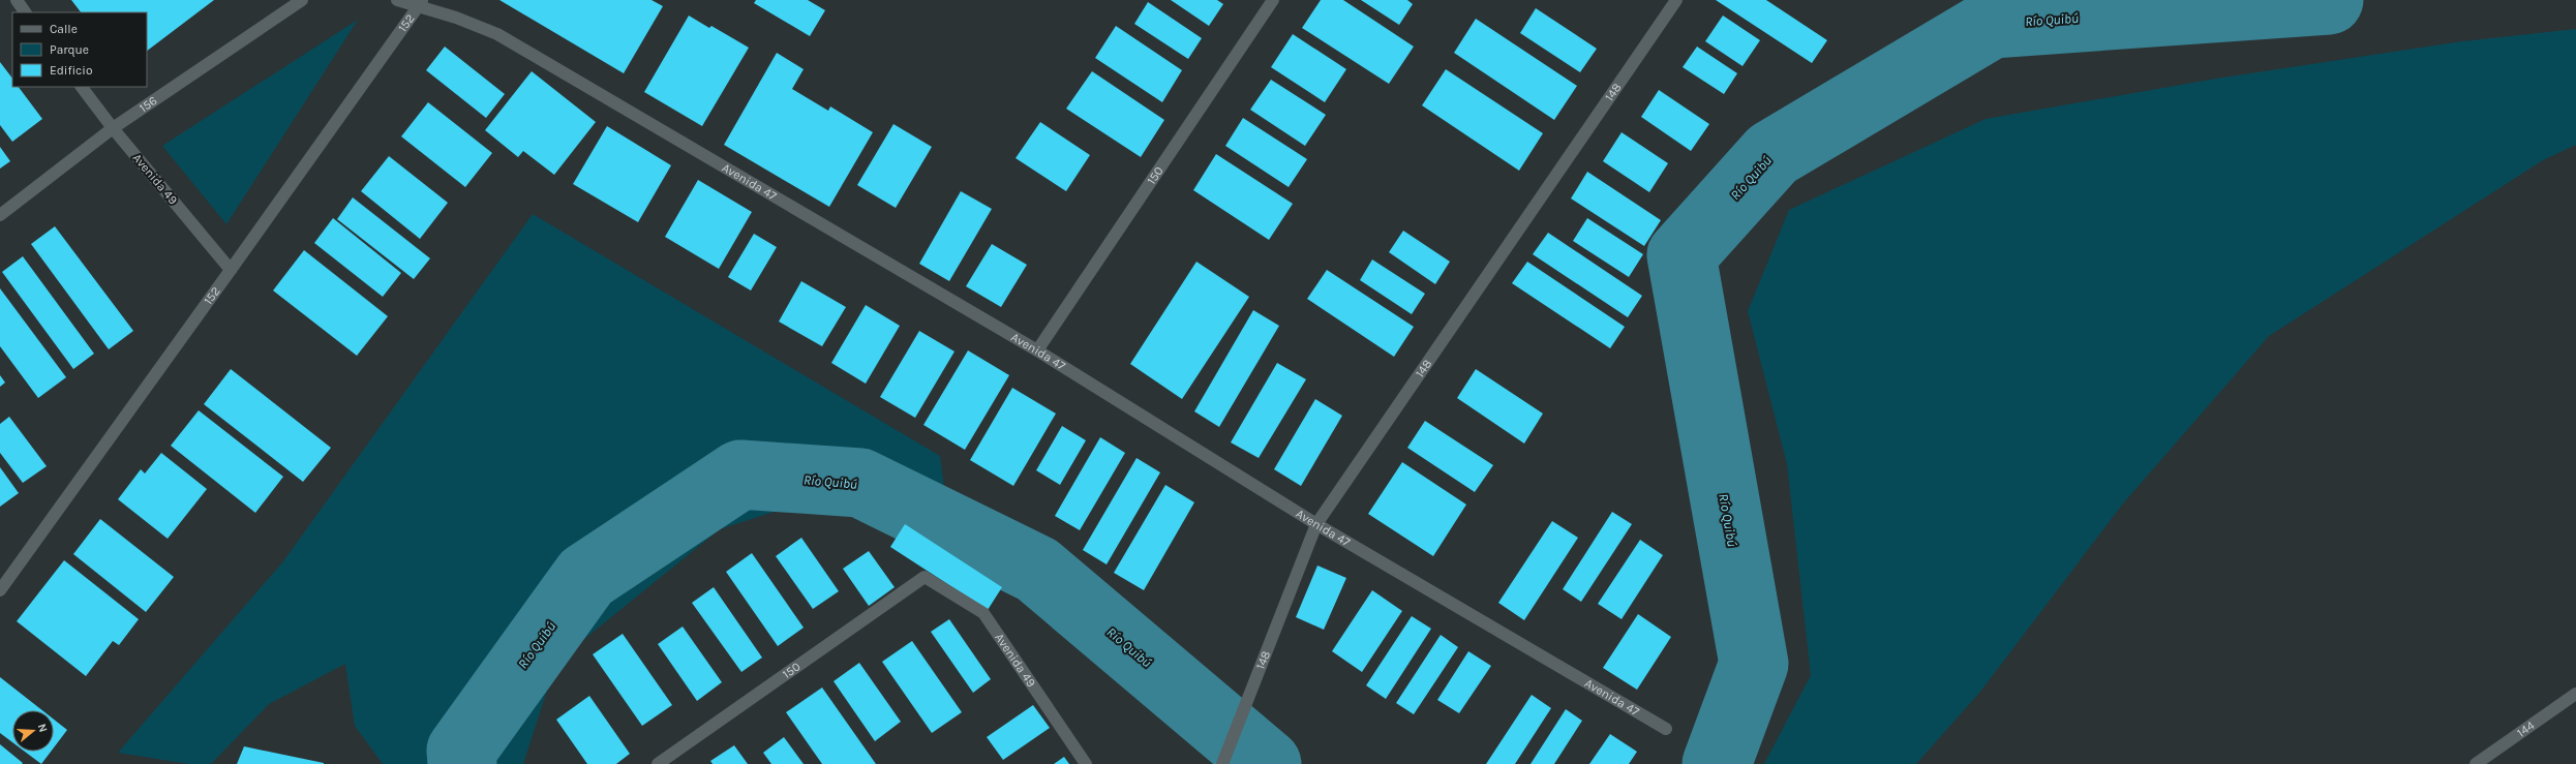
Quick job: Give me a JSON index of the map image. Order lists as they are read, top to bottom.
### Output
{
  "streets": {
    "street": [
      "152",
      "148",
      "156",
      "150",
      "Avenida 49",
      "Avenida 47",
      "144"
    ]
  },
  "crossings": [
    ["152", "Avenida 49"],
    ["152", "Avenida 47"],
    ["148", "Avenida 47"],
    ["156", "Avenida 49"],
    ["150", "Avenida 49"],
    ["150", "Avenida 47"]
  ],
  "water": ["Río Quibú"],
  "legend": ["Calle", "Parque", "Edificio"],
  "north": "right"
}
